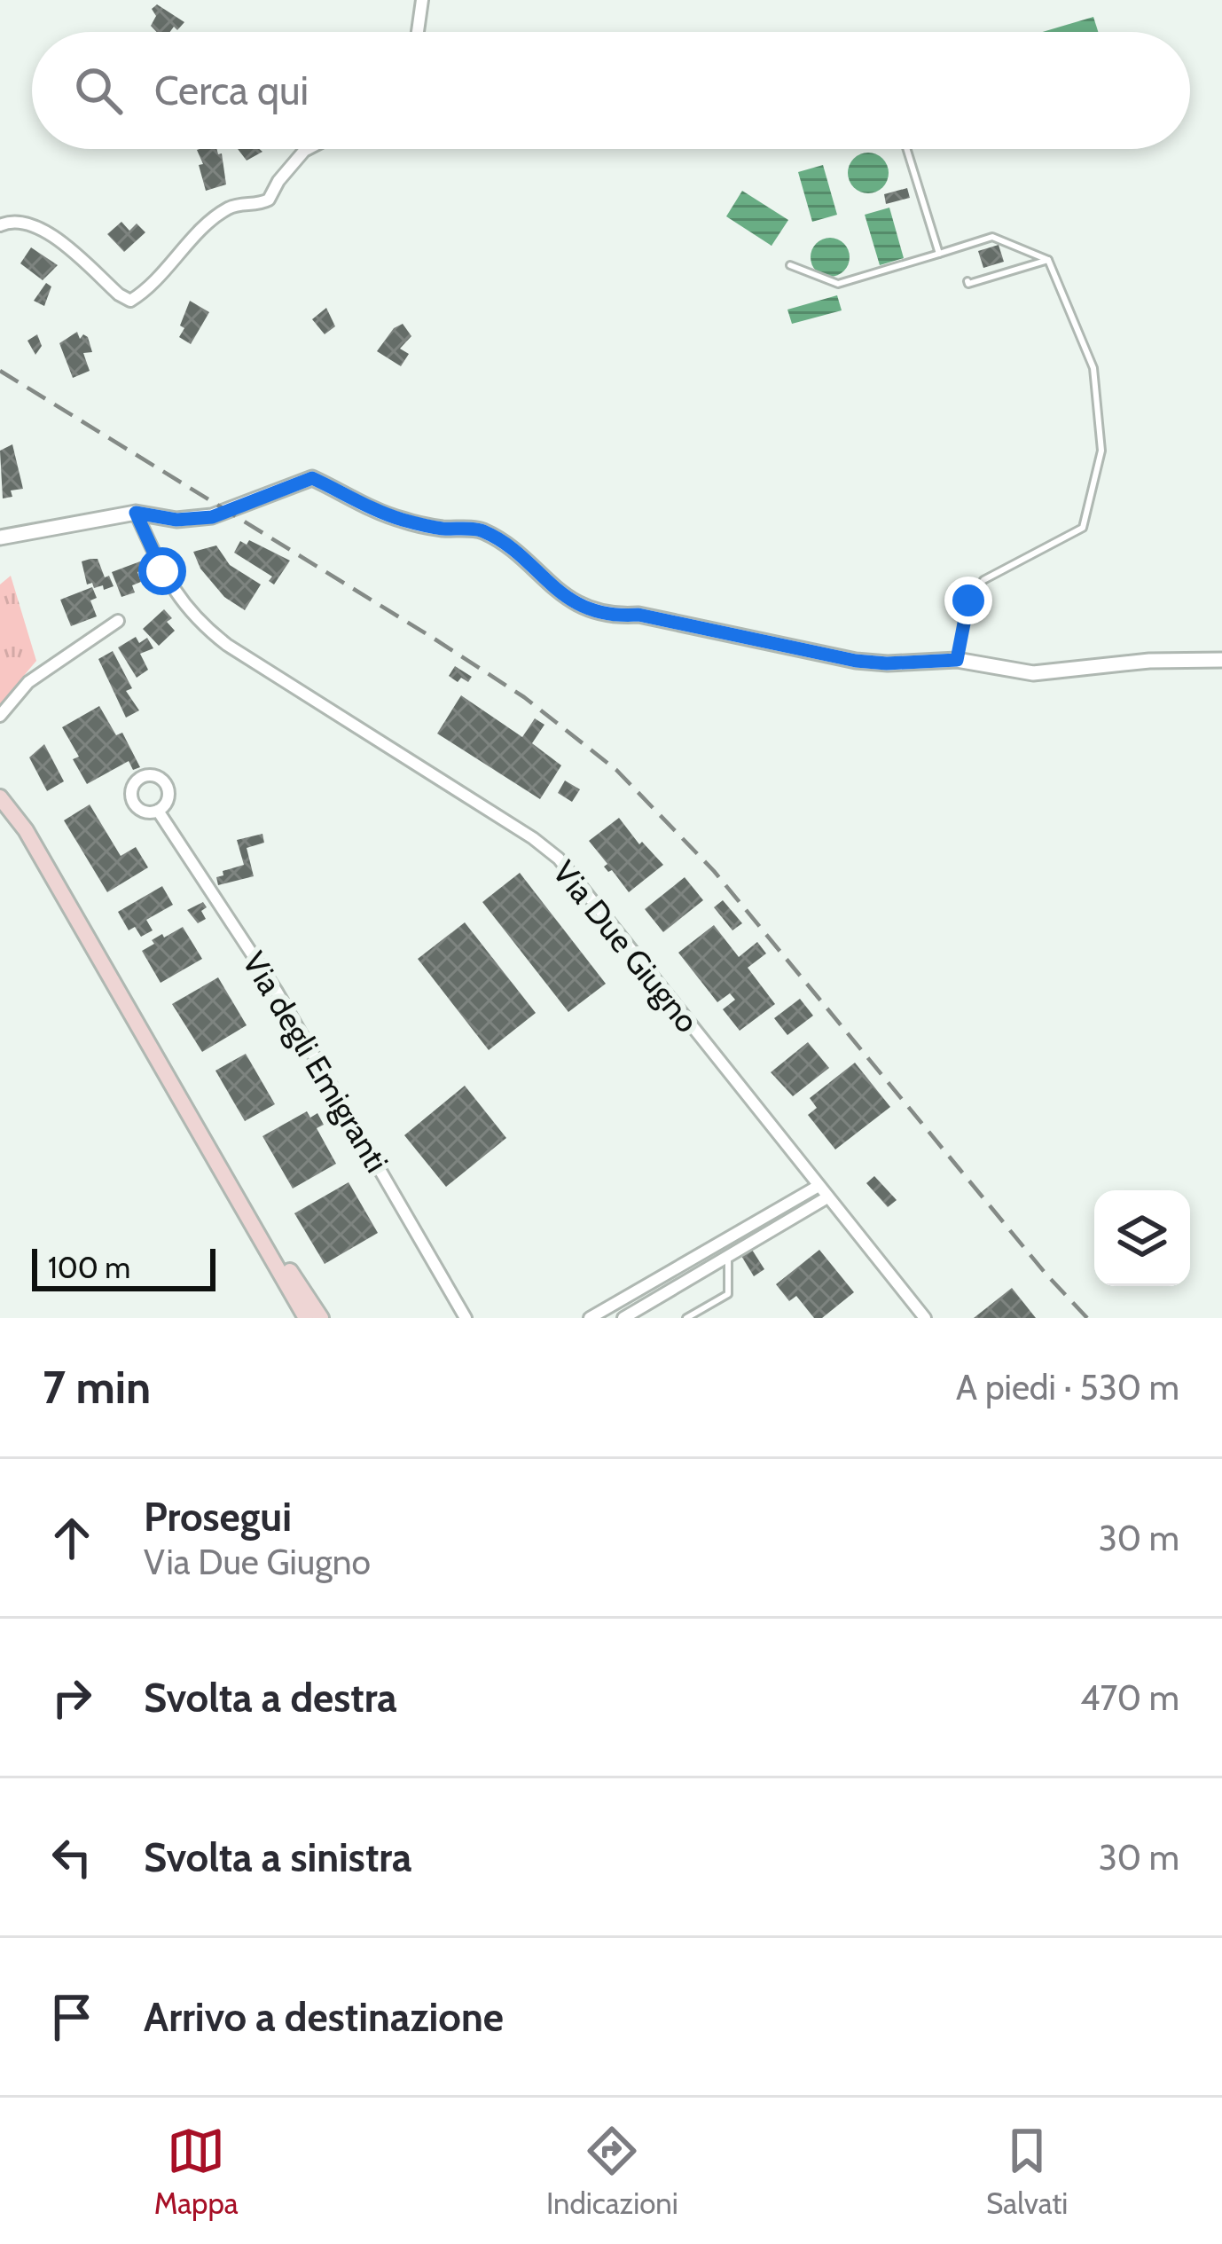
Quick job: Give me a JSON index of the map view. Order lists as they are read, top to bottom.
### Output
{
  "streets": {
    "street": ["Via Due Giugno", "Via degli Emigranti"]
  },
  "scale_bar": "100 m",
  "page": {
    "search": "Cerca qui",
    "scale": "100 m",
    "heading": ["7 min", "A piedi · 530 m"],
    "list": [
      ["Prosegui", "Via Due Giugno", "30 m"],
      ["Svolta a destra", "470 m"],
      ["Svolta a sinistra", "30 m"],
      "Arrivo a destinazione"
    ],
    "nav": ["Mappa", "Indicazioni", "Salvati"]
  }
}
